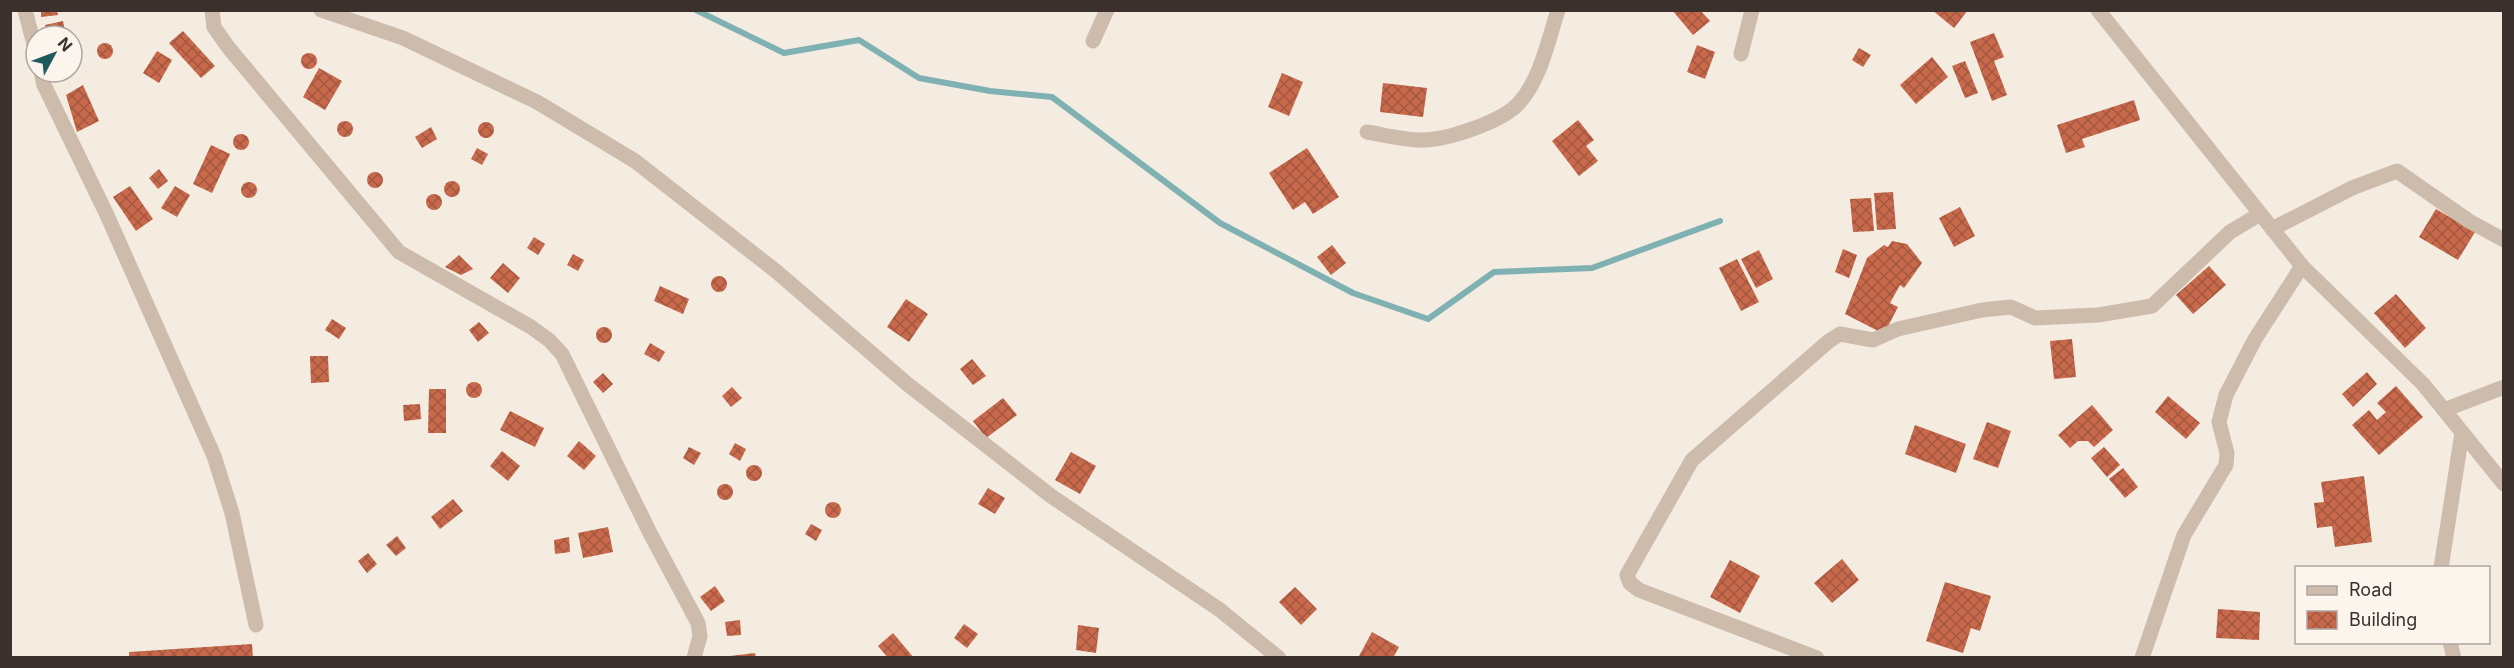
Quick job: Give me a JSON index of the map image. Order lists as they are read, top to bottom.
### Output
{
  "legend": ["Road", "Building"],
  "north": "top right"
}
